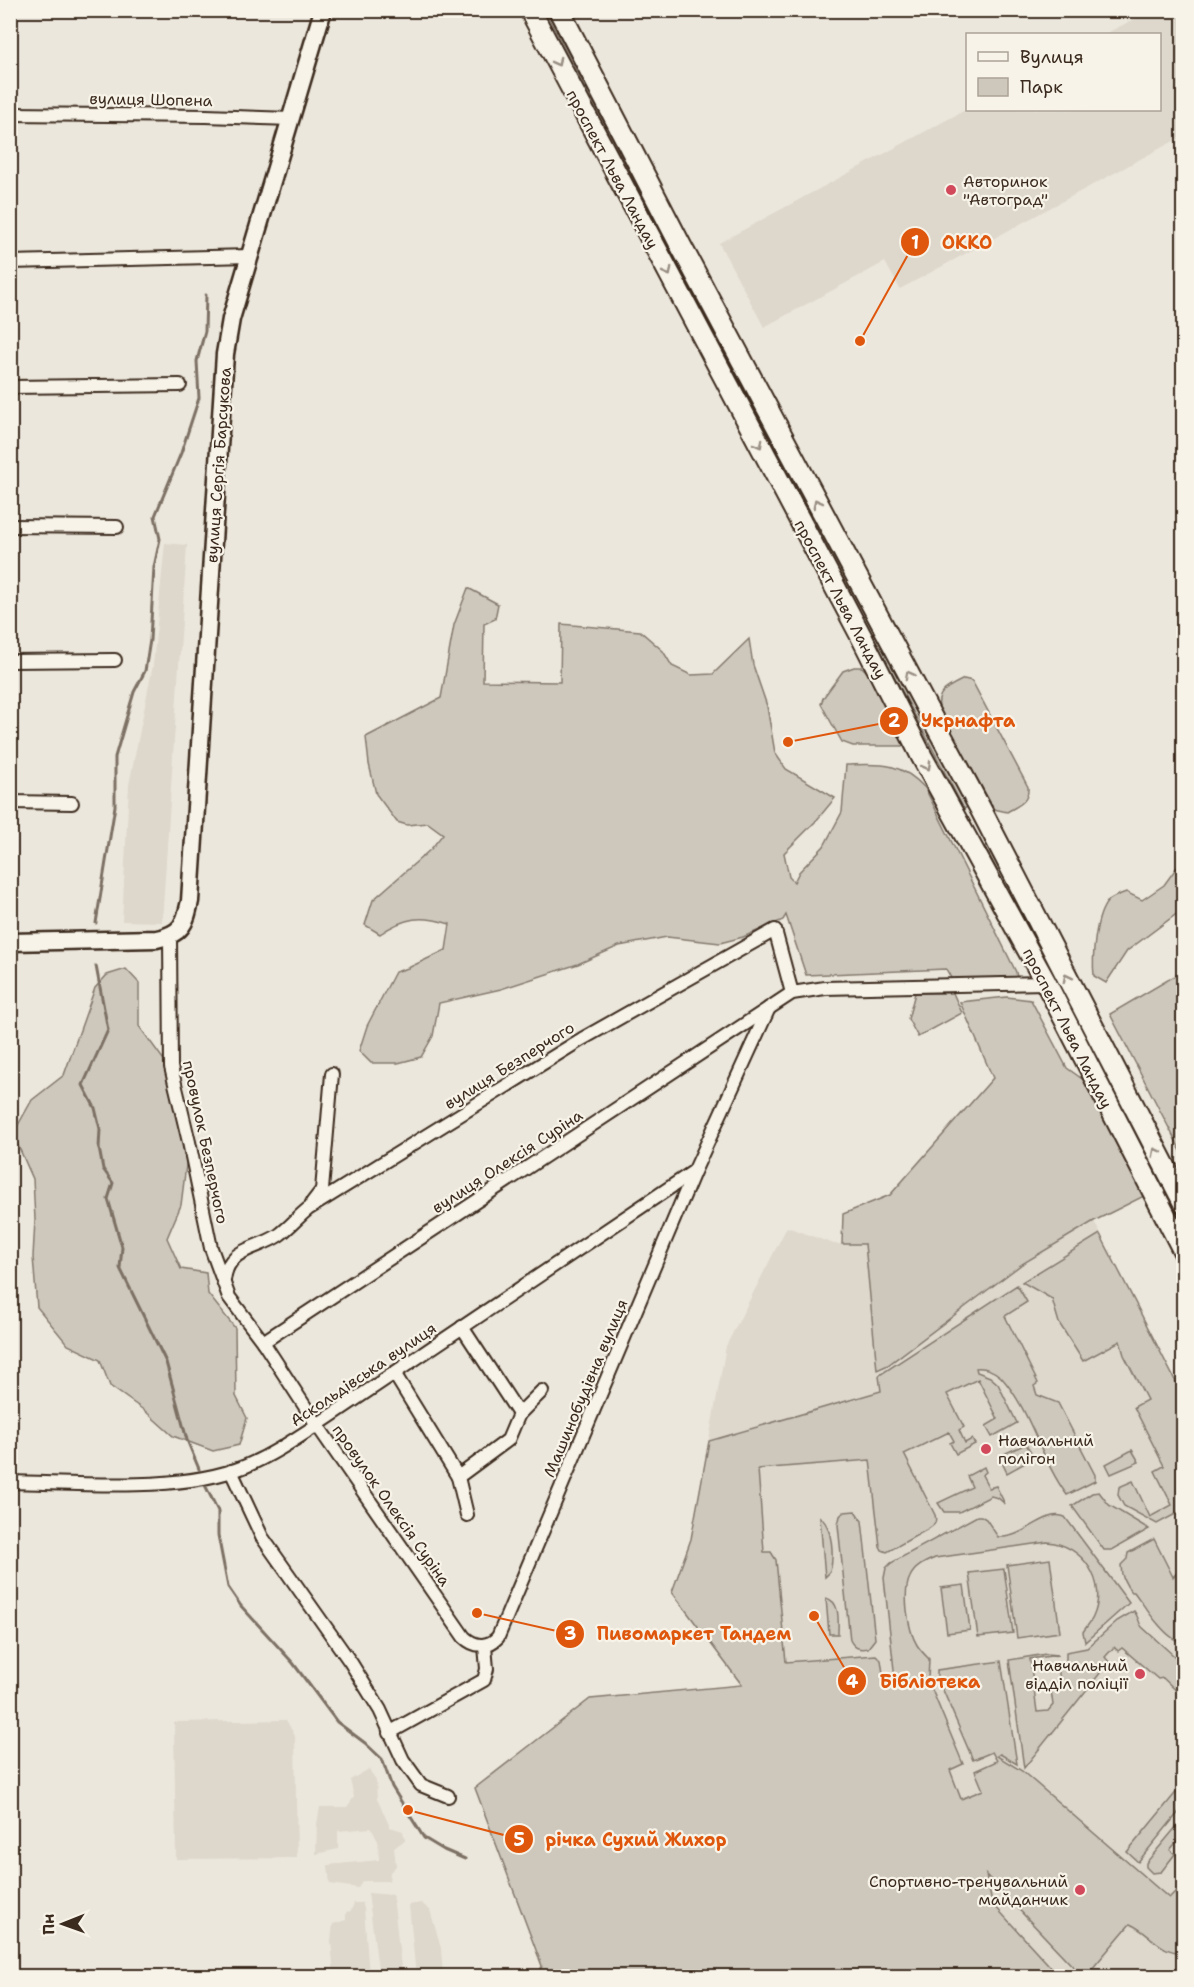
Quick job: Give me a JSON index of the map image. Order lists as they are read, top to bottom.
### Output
{
  "streets": {
    "main road": ["проспект Льва Ландау", "вулиця Сергія Барсукова"],
    "street": [
      "вулиця Шопена",
      "вулиця Безперчого",
      "провулок Безперчого",
      "вулиця Олексія Суріна",
      "Аскольдівська вулиця",
      "Машинобудівна вулиця",
      "провулок Олексія Суріна"
    ]
  },
  "crossings": [
    ["вулиця Шопена", "вулиця Сергія Барсукова"],
    ["вулиця Сергія Барсукова", "провулок Безперчого"],
    ["вулиця Безперчого", "провулок Безперчого"],
    ["вулиця Безперчого", "вулиця Олексія Суріна"],
    ["вулиця Безперчого", "провулок Олексія Суріна"],
    ["провулок Безперчого", "провулок Олексія Суріна"],
    ["вулиця Олексія Суріна", "Машинобудівна вулиця"],
    ["вулиця Олексія Суріна", "провулок Олексія Суріна"],
    ["Аскольдівська вулиця", "Машинобудівна вулиця"],
    ["Аскольдівська вулиця", "провулок Олексія Суріна"],
    ["Машинобудівна вулиця", "провулок Олексія Суріна"]
  ],
  "places": [
    "Авторинок \"Автоград\"",
    "ОККО",
    "Укрнафта",
    "Навчальний полігон",
    "Пивомаркет Тандем",
    "Бібліотека",
    "Навчальний відділ поліції",
    "річка Сухий Жихор",
    "Спортивно-тренувальний майданчик"
  ],
  "legend": ["Вулиця", "Парк"],
  "north": "left"
}
